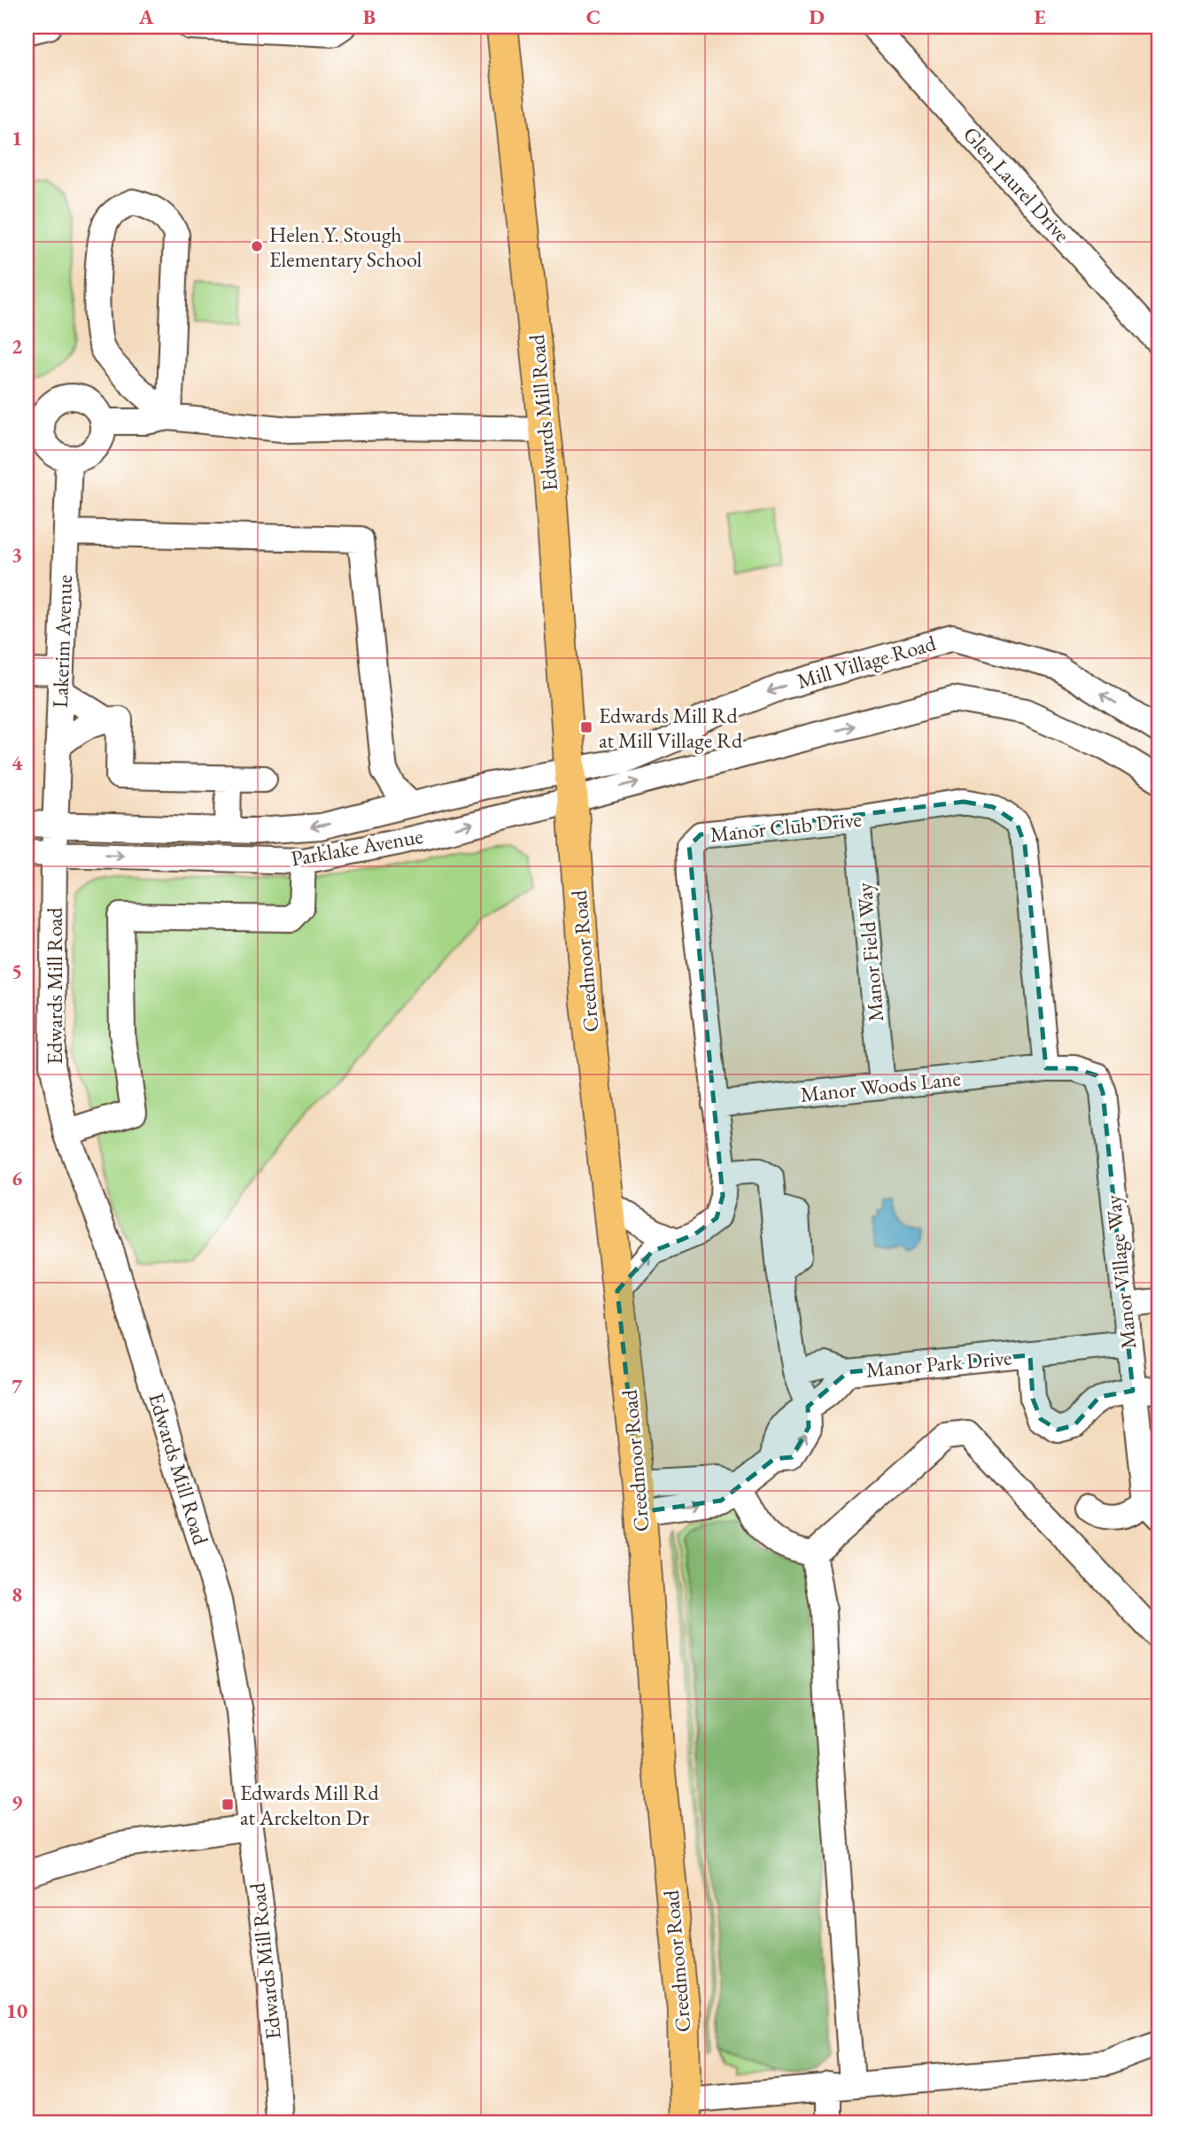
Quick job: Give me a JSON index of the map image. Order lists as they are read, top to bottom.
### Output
{
  "streets": {
    "main road": ["Edwards Mill Road", "Creedmoor Road"],
    "street": [
      "Glen Laurel Drive",
      "Lakerim Avenue",
      "Mill Village Road",
      "Manor Club Drive",
      "Parklake Avenue",
      "Manor Field Way",
      "Manor Woods Lane",
      "Manor Village Way",
      "Manor Park Drive"
    ]
  },
  "crossings": [
    ["Edwards Mill Road", "Lakerim Avenue"],
    ["Edwards Mill Road", "Mill Village Road"],
    ["Edwards Mill Road", "Parklake Avenue"],
    ["Edwards Mill Road", "Creedmoor Road"],
    ["Lakerim Avenue", "Parklake Avenue"],
    ["Mill Village Road", "Parklake Avenue"],
    ["Manor Club Drive", "Manor Field Way"],
    ["Manor Club Drive", "Creedmoor Road"],
    ["Manor Club Drive", "Manor Woods Lane"],
    ["Manor Club Drive", "Manor Village Way"],
    ["Parklake Avenue", "Creedmoor Road"],
    ["Manor Field Way", "Manor Woods Lane"],
    ["Creedmoor Road", "Manor Park Drive"],
    ["Manor Woods Lane", "Manor Village Way"],
    ["Manor Village Way", "Manor Park Drive"]
  ],
  "places": {
    "other": ["Helen Y. Stough Elementary School"],
    "transit": ["Edwards Mill Rd at Mill Village Rd", "Edwards Mill Rd at Arckelton Dr"]
  },
  "grid": {
    "columns": [
      "A",
      "B",
      "C",
      "D",
      "E"
    ],
    "rows": [
      "1",
      "2",
      "3",
      "4",
      "5",
      "6",
      "7",
      "8",
      "9",
      "10"
    ]
  }
}
